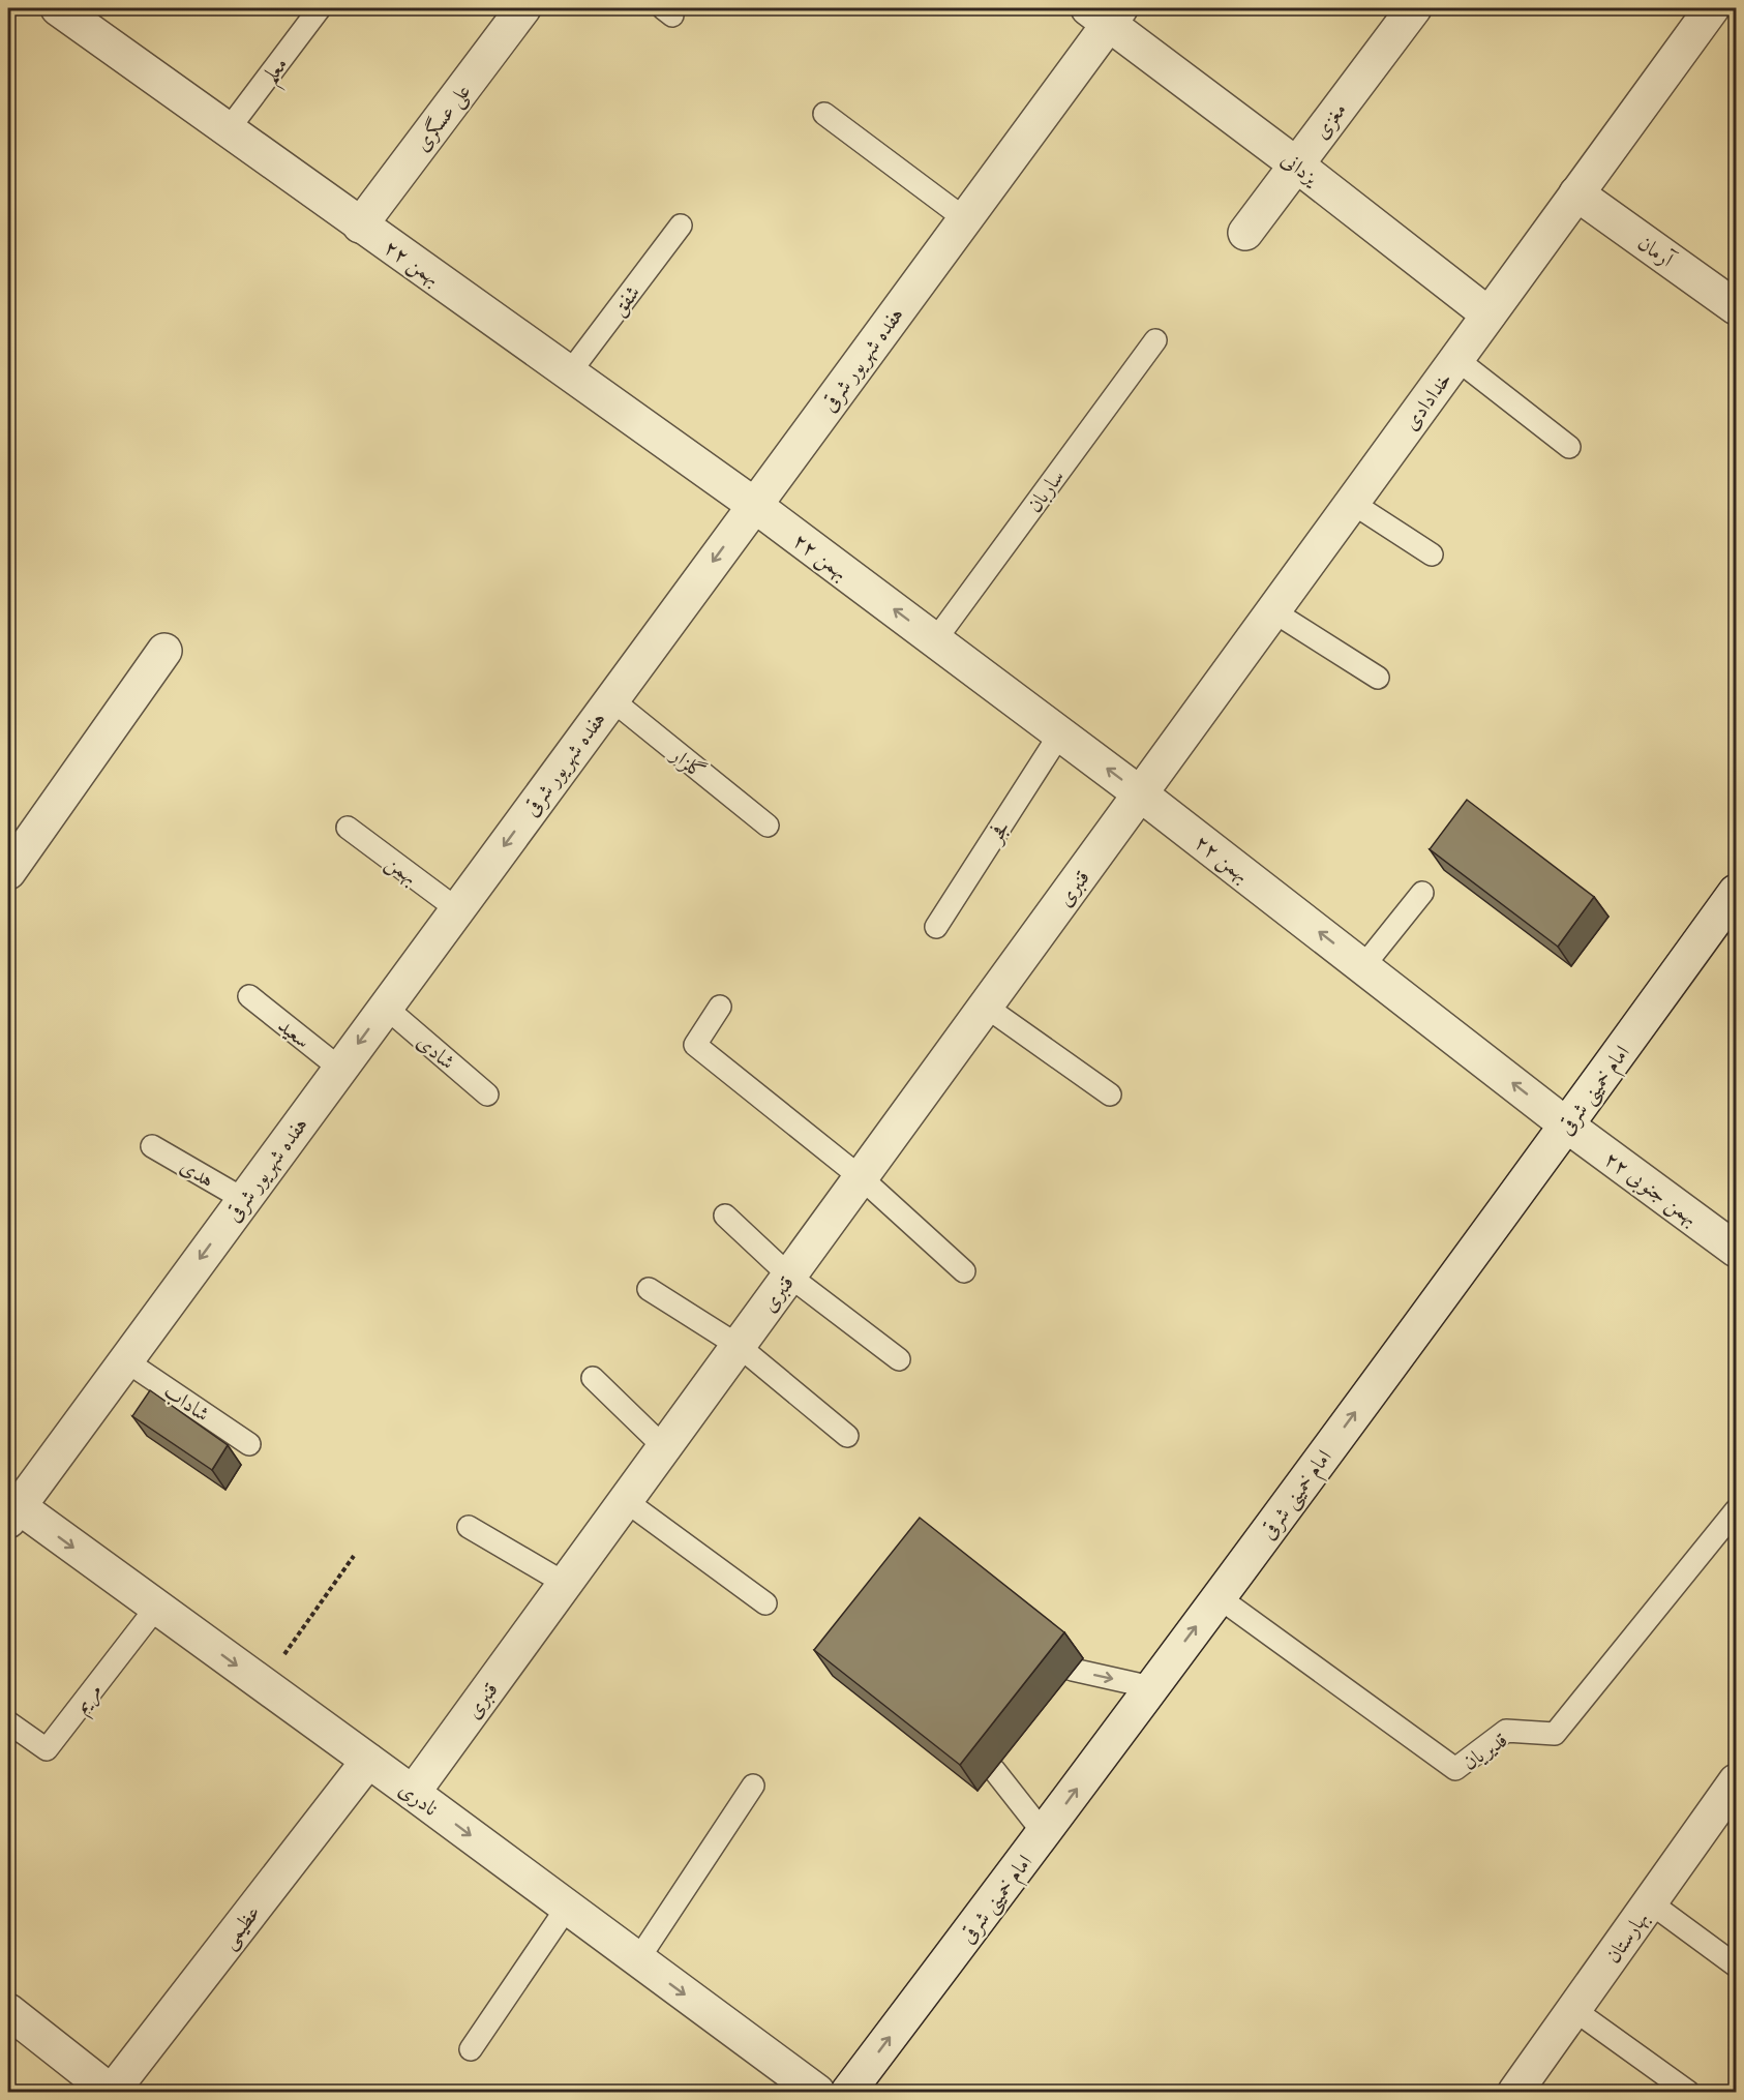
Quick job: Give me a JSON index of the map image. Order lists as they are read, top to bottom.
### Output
{
  "streets": {
    "street": [
      "علی عسگری",
      "مغزی",
      "یزدانی",
      "آرمان",
      "۲۲ بهمن",
      "هفده شهریور شرقی",
      "خدادادی",
      "قنبری",
      "امام خمینی شرقی",
      "۲۲ بهمن جنوبی",
      "نادری",
      "عظیمی",
      "بهارستان"
    ],
    "lane": [
      "معلم",
      "شفق",
      "ساربان",
      "گلزار",
      "فجر",
      "بهمن",
      "سعید",
      "شادی",
      "هدی",
      "شاداب",
      "مریم",
      "قدیریان"
    ]
  },
  "crossings": [
    ["معلم", "۲۲ بهمن"],
    ["علی عسگری", "۲۲ بهمن"],
    ["مغزی", "یزدانی"],
    ["یزدانی", "هفده شهریور شرقی"],
    ["یزدانی", "خدادادی"],
    ["آرمان", "خدادادی"],
    ["۲۲ بهمن", "شفق"],
    ["۲۲ بهمن", "هفده شهریور شرقی"],
    ["۲۲ بهمن", "خدادادی"],
    ["۲۲ بهمن", "ساربان"],
    ["۲۲ بهمن", "فجر"],
    ["۲۲ بهمن", "قنبری"],
    ["۲۲ بهمن", "امام خمینی شرقی"],
    ["۲۲ بهمن", "۲۲ بهمن جنوبی"],
    ["هفده شهریور شرقی", "گلزار"],
    ["هفده شهریور شرقی", "بهمن"],
    ["هفده شهریور شرقی", "سعید"],
    ["هفده شهریور شرقی", "شادی"],
    ["هفده شهریور شرقی", "هدی"],
    ["هفده شهریور شرقی", "شاداب"],
    ["هفده شهریور شرقی", "نادری"],
    ["خدادادی", "قنبری"],
    ["قنبری", "نادری"],
    ["امام خمینی شرقی", "۲۲ بهمن جنوبی"],
    ["امام خمینی شرقی", "قدیریان"],
    ["مریم", "نادری"],
    ["نادری", "عظیمی"]
  ],
  "one_way": [
    "۲۲ بهمن",
    "هفده شهریور شرقی",
    "امام خمینی شرقی",
    "نادری"
  ]
}
